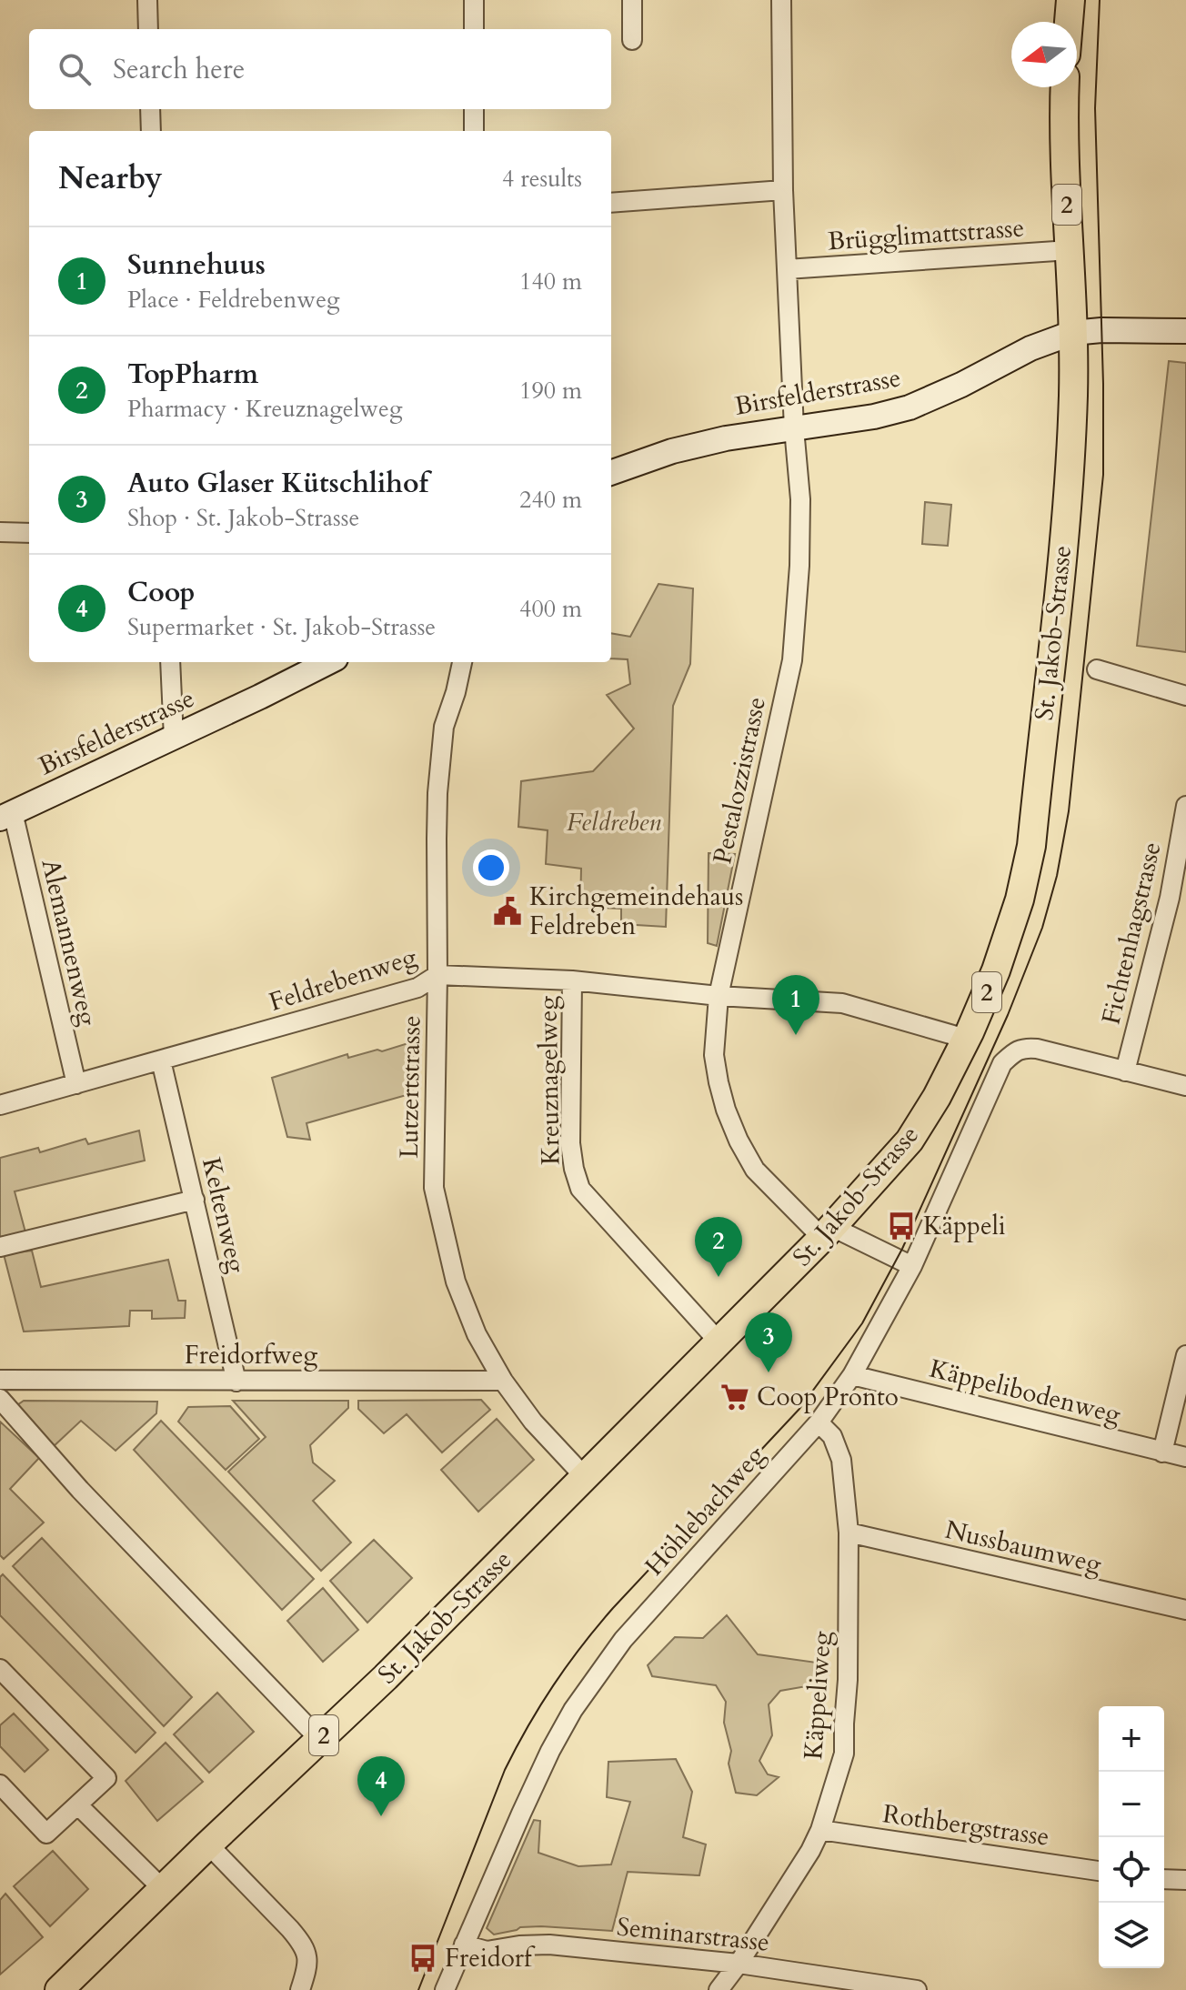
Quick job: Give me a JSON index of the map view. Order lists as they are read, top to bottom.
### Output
{
  "streets": {
    "main road": ["2", "Birsfelderstrasse", "St. Jakob-Strasse"],
    "street": [
      "Brügglimattstrasse",
      "Pestalozzistrasse",
      "Fichtenhagstrasse",
      "Alemannenweg",
      "Feldrebenweg",
      "Kreuznagelweg",
      "Lutzertstrasse",
      "Keltenweg",
      "Freidorfweg",
      "Käppelibodenweg",
      "Höhlebachweg",
      "Nussbaumweg",
      "Käppeliweg",
      "Rothbergstrasse",
      "Seminarstrasse"
    ]
  },
  "crossings": [
    ["Brügglimattstrasse", "St. Jakob-Strasse"],
    ["Brügglimattstrasse", "Pestalozzistrasse"],
    ["Birsfelderstrasse", "St. Jakob-Strasse"],
    ["Birsfelderstrasse", "Pestalozzistrasse"],
    ["Birsfelderstrasse", "Alemannenweg"],
    ["St. Jakob-Strasse", "Pestalozzistrasse"],
    ["St. Jakob-Strasse", "Feldrebenweg"],
    ["St. Jakob-Strasse", "Kreuznagelweg"],
    ["St. Jakob-Strasse", "Lutzertstrasse"],
    ["Pestalozzistrasse", "Feldrebenweg"],
    ["Pestalozzistrasse", "Höhlebachweg"],
    ["Fichtenhagstrasse", "Höhlebachweg"],
    ["Alemannenweg", "Feldrebenweg"],
    ["Feldrebenweg", "Kreuznagelweg"],
    ["Feldrebenweg", "Lutzertstrasse"],
    ["Feldrebenweg", "Keltenweg"],
    ["Lutzertstrasse", "Freidorfweg"],
    ["Keltenweg", "Freidorfweg"],
    ["Käppelibodenweg", "Höhlebachweg"],
    ["Höhlebachweg", "Käppeliweg"],
    ["Höhlebachweg", "Seminarstrasse"],
    ["Nussbaumweg", "Käppeliweg"],
    ["Käppeliweg", "Rothbergstrasse"],
    ["Käppeliweg", "Seminarstrasse"]
  ],
  "parks": ["Feldreben"],
  "places": {
    "public building": ["Kirchgemeindehaus Feldreben"],
    "bus stop": ["Käppeli", "Freidorf"],
    "supermarket": ["Coop Pronto"]
  },
  "north": "left",
  "page": {
    "search": "Search here",
    "heading": ["Nearby", "4 results"],
    "list": [
      {
        "mark": "1",
        "name": "Sunnehuus",
        "note": "Place · Feldrebenweg",
        "value": "140 m"
      },
      {
        "mark": "2",
        "name": "TopPharm",
        "note": "Pharmacy · Kreuznagelweg",
        "value": "190 m"
      },
      {
        "mark": "3",
        "name": "Auto Glaser Kütschlihof",
        "note": "Shop · St. Jakob-Strasse",
        "value": "240 m"
      },
      {
        "mark": "4",
        "name": "Coop",
        "note": "Supermarket · St. Jakob-Strasse",
        "value": "400 m"
      }
    ],
    "pins": [
      "1",
      "2",
      "3",
      "4"
    ],
    "map_buttons": ["+", "−"]
  }
}
